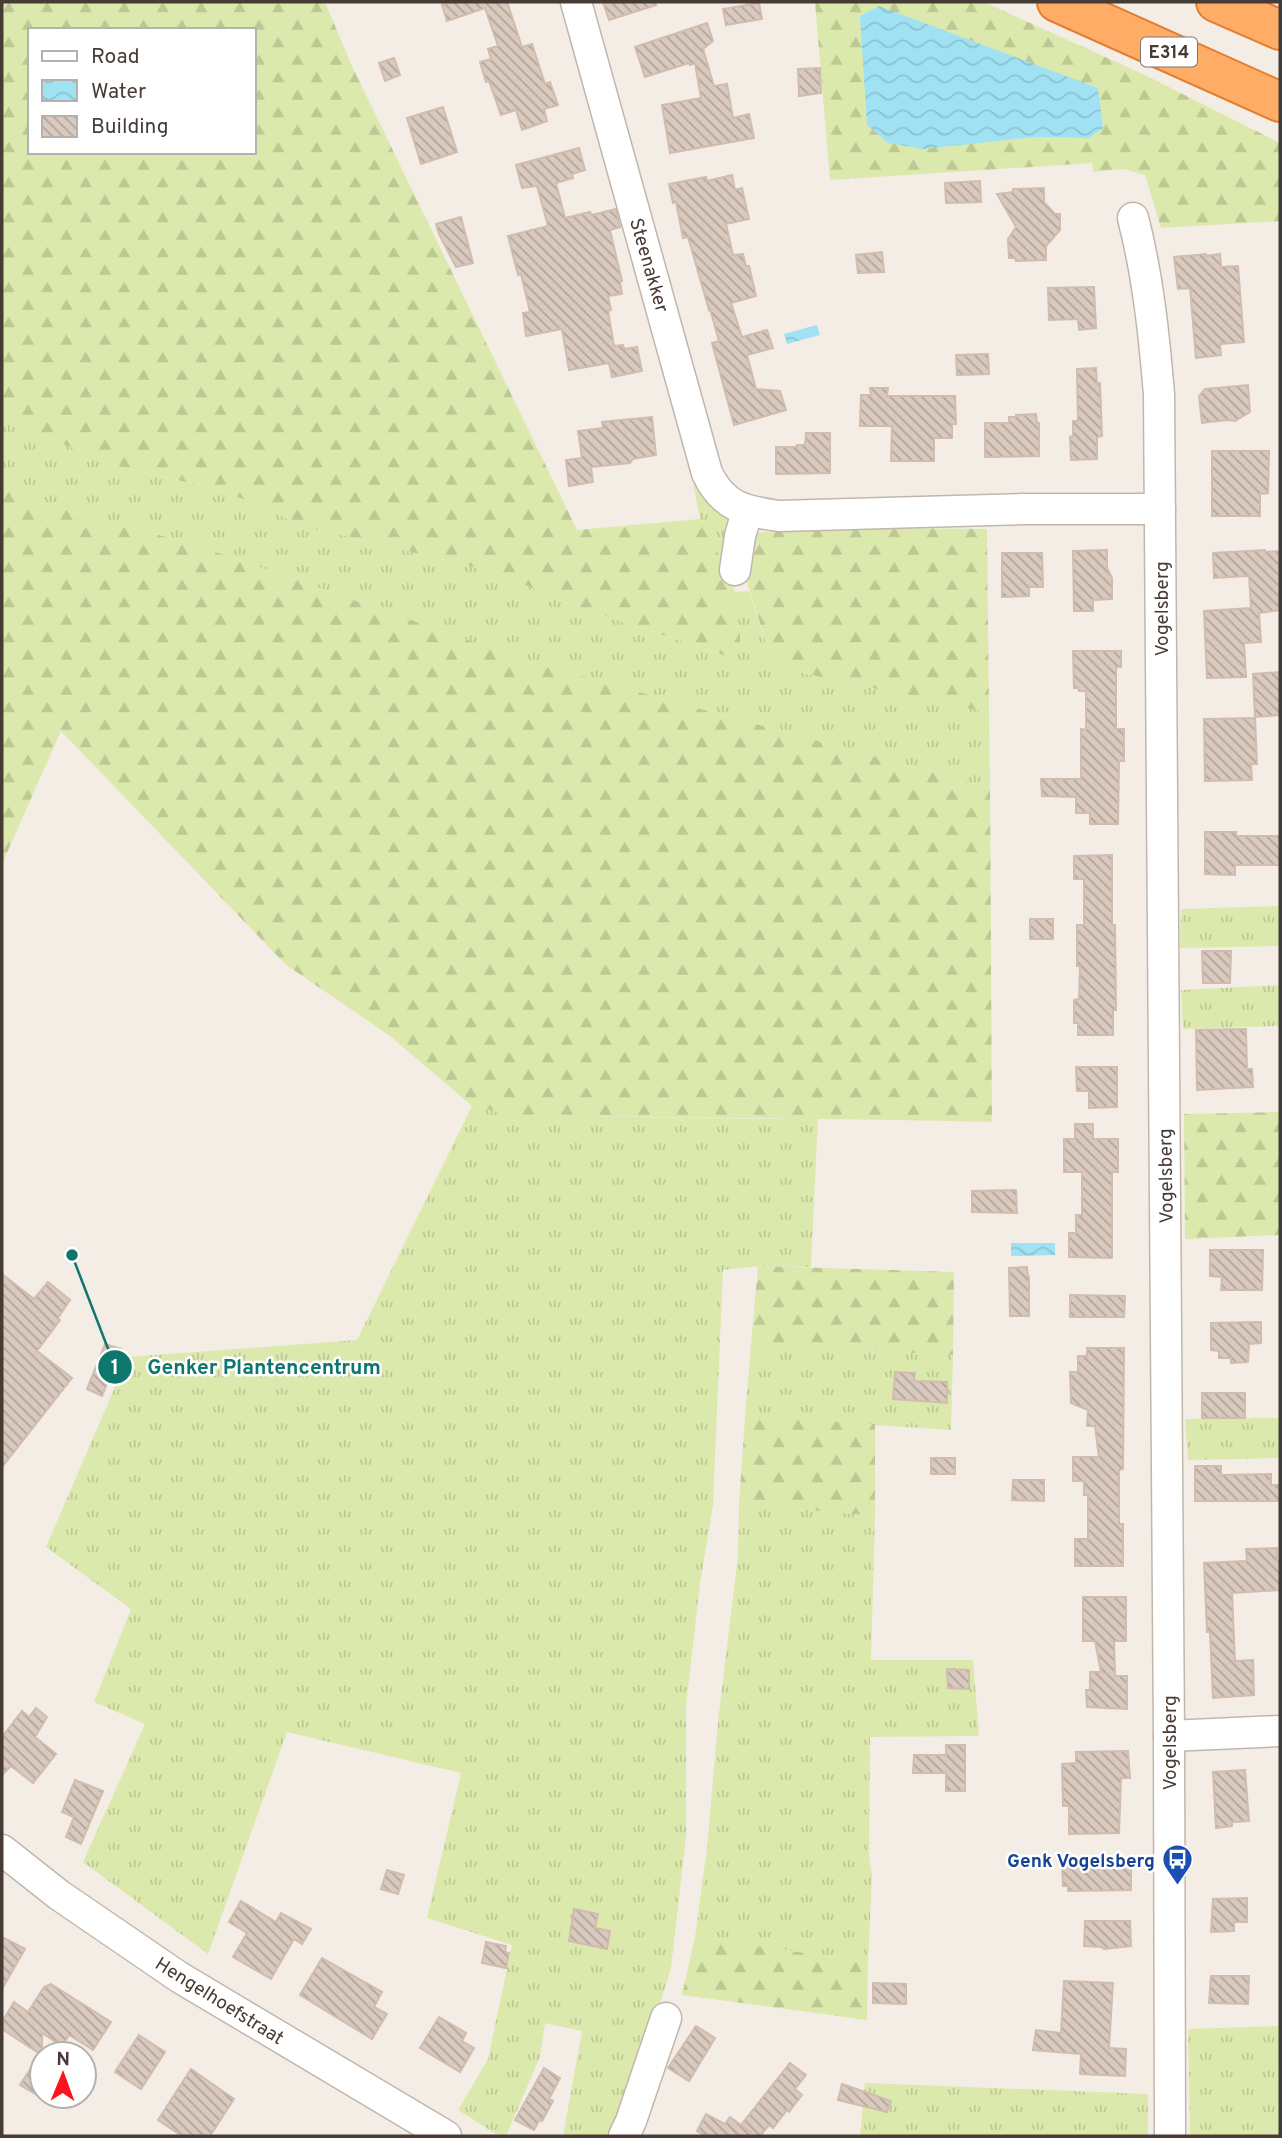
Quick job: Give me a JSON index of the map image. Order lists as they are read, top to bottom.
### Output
{
  "streets": {
    "highway": ["E314"],
    "street": ["Steenakker", "Vogelsberg", "Hengelhoefstraat"]
  },
  "crossings": [
    ["Steenakker", "Vogelsberg"]
  ],
  "places": {
    "other": ["Genker Plantencentrum"],
    "bus stop": ["Genk Vogelsberg"]
  },
  "legend": ["Road", "Water", "Building"],
  "north": "top"
}
